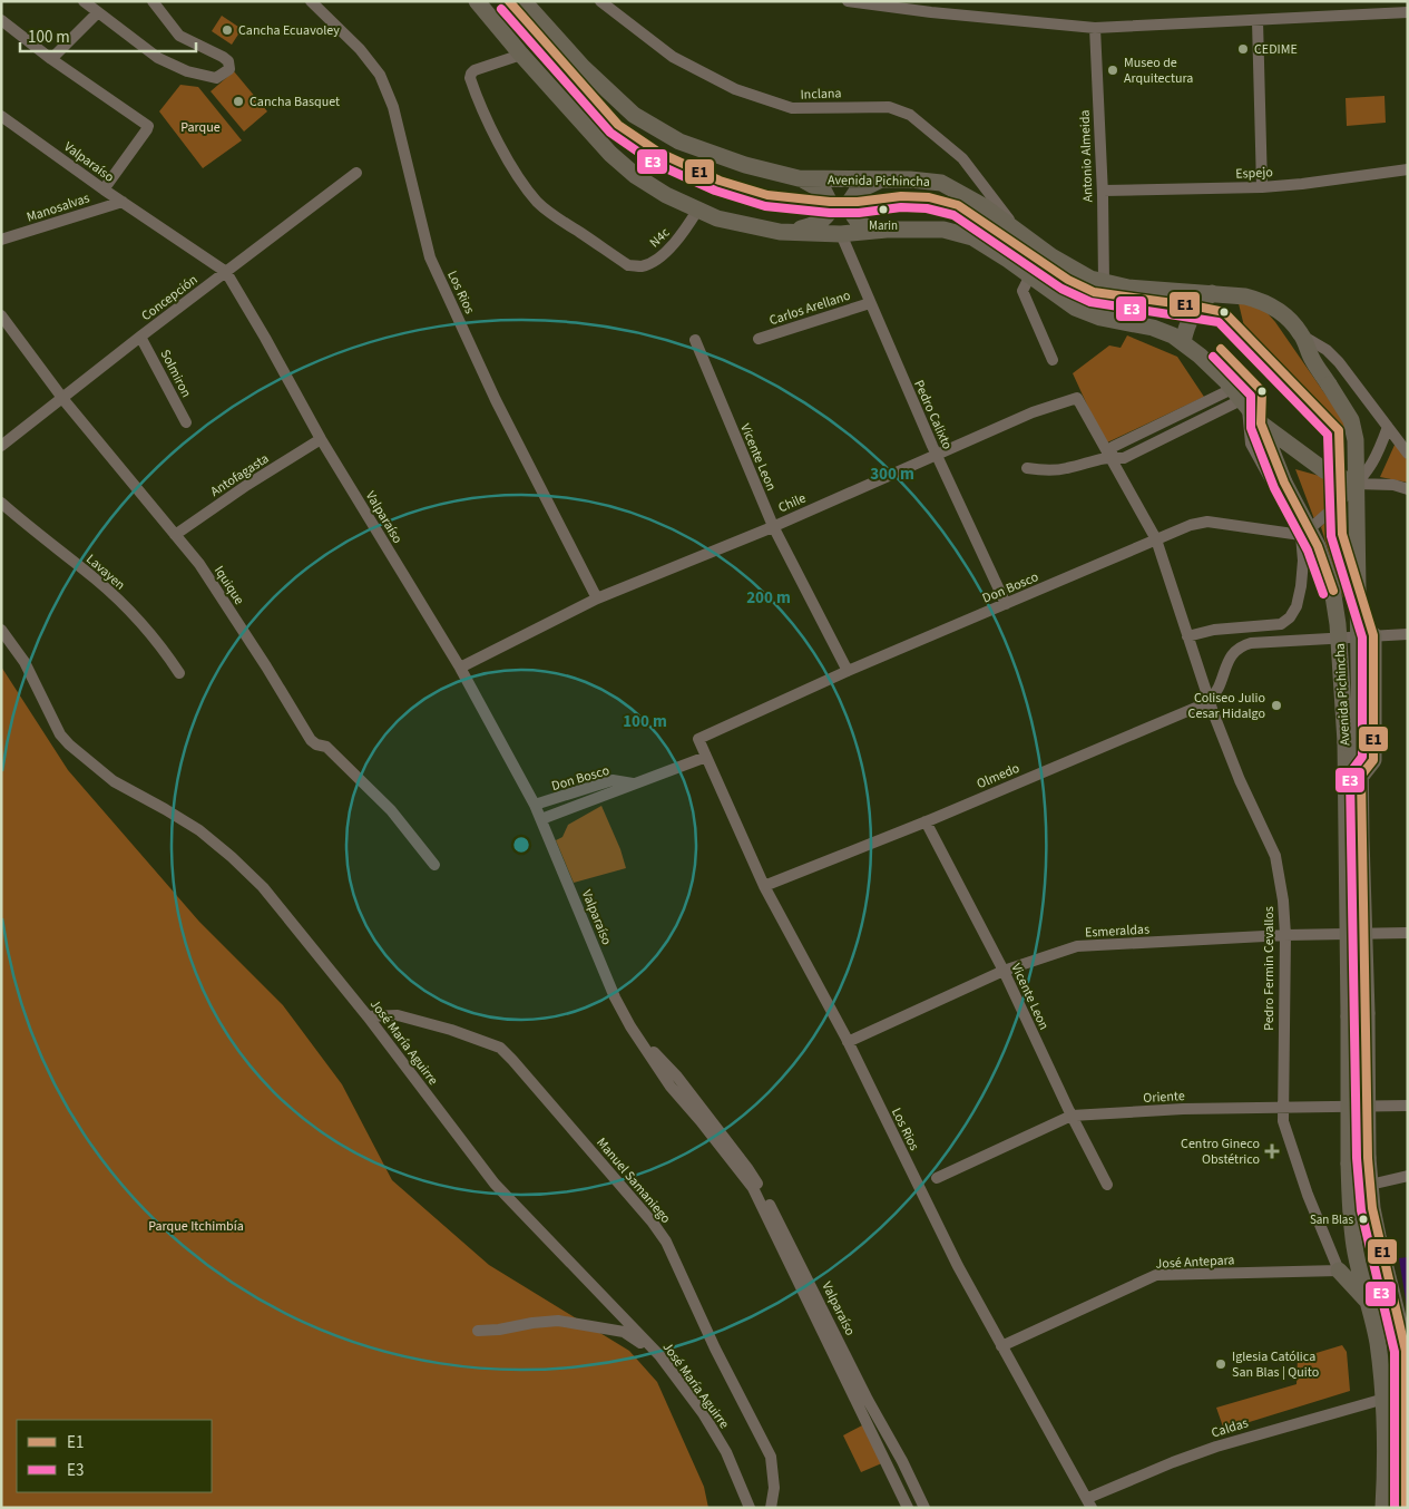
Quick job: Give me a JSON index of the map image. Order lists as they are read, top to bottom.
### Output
{
  "streets": {
    "main road": ["Avenida Pichincha"],
    "street": [
      "Inclana",
      "Antonio Almeida",
      "Valparaíso",
      "Espejo",
      "Manosalvas",
      "N4c",
      "Los Rios",
      "Concepción",
      "Carlos Arellano",
      "Solmiron",
      "Pedro Calixto",
      "Vicente Leon",
      "Antofagasta",
      "Chile",
      "Lavayen",
      "Iquique",
      "Don Bosco",
      "Olmedo",
      "Esmeraldas",
      "Pedro Fermin Cevallos",
      "José María Aguirre",
      "Oriente",
      "Manuel Samaniego",
      "José Antepara",
      "Caldas"
    ]
  },
  "crossings": [
    ["Inclana", "Avenida Pichincha"],
    ["Antonio Almeida", "Espejo"],
    ["Antonio Almeida", "Avenida Pichincha"],
    ["Valparaíso", "Manosalvas"],
    ["Valparaíso", "Concepción"],
    ["Valparaíso", "Antofagasta"],
    ["Valparaíso", "Chile"],
    ["Valparaíso", "Don Bosco"],
    ["Avenida Pichincha", "N4c"],
    ["Avenida Pichincha", "Pedro Calixto"],
    ["Avenida Pichincha", "Esmeraldas"],
    ["Avenida Pichincha", "Caldas"],
    ["Los Rios", "Chile"],
    ["Los Rios", "Don Bosco"],
    ["Los Rios", "Olmedo"],
    ["Los Rios", "Esmeraldas"],
    ["Los Rios", "José Antepara"],
    ["Los Rios", "Caldas"],
    ["Concepción", "Solmiron"],
    ["Concepción", "Iquique"],
    ["Carlos Arellano", "Pedro Calixto"],
    ["Pedro Calixto", "Chile"],
    ["Pedro Calixto", "Don Bosco"],
    ["Vicente Leon", "Chile"],
    ["Vicente Leon", "Don Bosco"],
    ["Vicente Leon", "Olmedo"],
    ["Vicente Leon", "Esmeraldas"],
    ["Vicente Leon", "Oriente"],
    ["Antofagasta", "Iquique"],
    ["Chile", "Pedro Fermin Cevallos"],
    ["Don Bosco", "Pedro Fermin Cevallos"],
    ["Olmedo", "Pedro Fermin Cevallos"],
    ["Esmeraldas", "Pedro Fermin Cevallos"],
    ["Pedro Fermin Cevallos", "Oriente"],
    ["Pedro Fermin Cevallos", "José Antepara"],
    ["José María Aguirre", "Manuel Samaniego"]
  ],
  "parks": ["Parque", "Parque Itchimbía"],
  "places": {
    "other": [
      "Cancha Ecuavoley",
      "CEDIME",
      "Museo de Arquitectura",
      "Cancha Basquet",
      "Marin",
      "Coliseo Julio Cesar Hidalgo",
      "San Blas",
      "Iglesia Católica San Blas | Quito"
    ],
    "health": ["Centro Gineco Obstétrico"]
  },
  "lines": ["transit line E1", "transit line E3"],
  "legend": ["E1", "E3"],
  "scale_bar": "100 m",
  "rings": ["300 m", "200 m", "100 m"]
}
